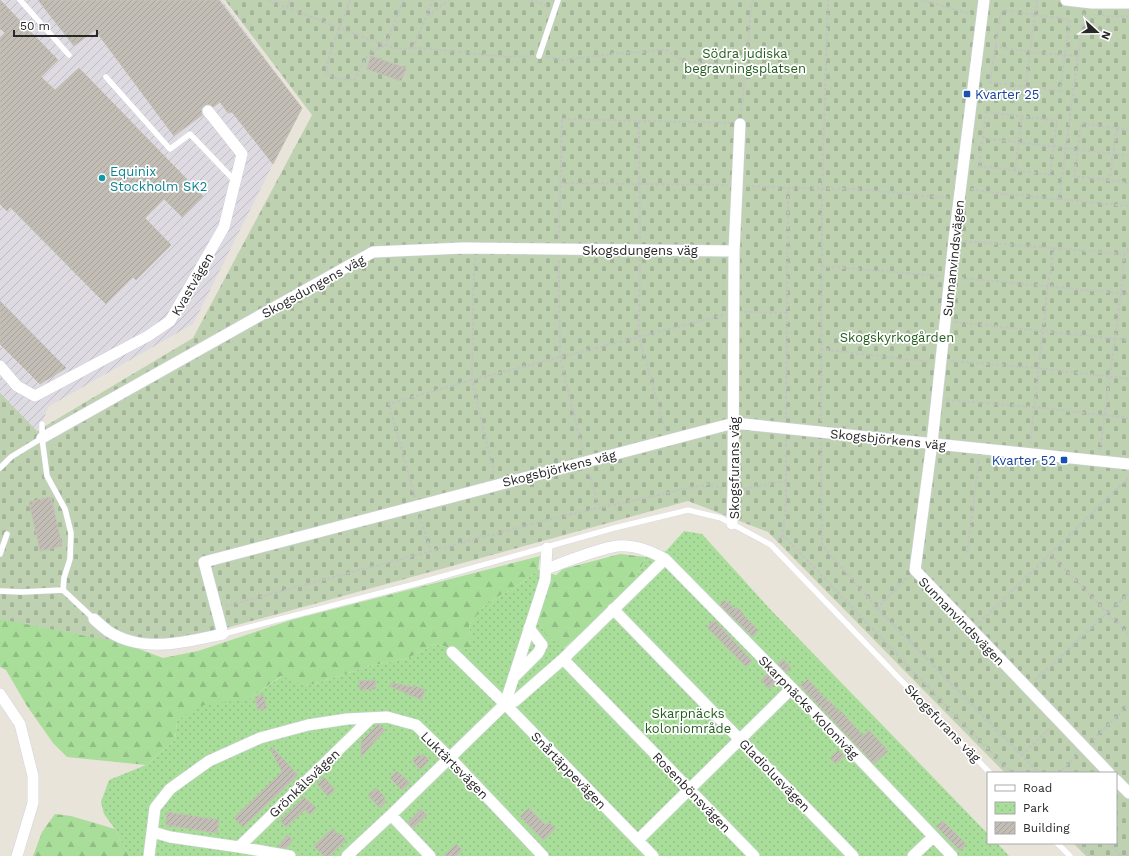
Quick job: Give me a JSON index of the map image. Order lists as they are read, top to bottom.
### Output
{
  "streets": {
    "street": [
      "Skogsdungens väg",
      "Sunnanvindsvägen",
      "Kvastvägen",
      "Skogsbjörkens väg",
      "Skogsfurans väg",
      "Skarpnäcks Koloniväg",
      "Luktärtsvägen",
      "Snårtäppevägen",
      "Gladiolusvägen",
      "Grönkålsvägen",
      "Rosenbönsvägen"
    ]
  },
  "crossings": [
    ["Skogsdungens väg", "Skogsfurans väg"],
    ["Sunnanvindsvägen", "Skogsbjörkens väg"],
    ["Skogsbjörkens väg", "Skogsfurans väg"],
    ["Luktärtsvägen", "Grönkålsvägen"]
  ],
  "parks": ["Södra judiska begravningsplatsen", "Skogskyrkogården", "Skarpnäcks koloniområde"],
  "places": {
    "transit": ["Kvarter 25", "Kvarter 52"],
    "other": ["Equinix Stockholm SK2"]
  },
  "legend": ["Road", "Park", "Building"],
  "scale_bar": "50 m",
  "north": "right"
}
